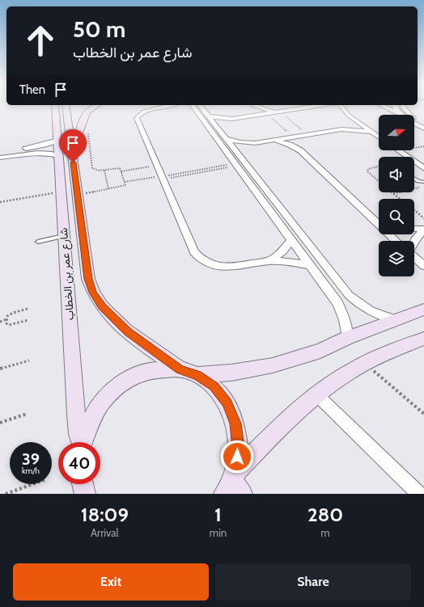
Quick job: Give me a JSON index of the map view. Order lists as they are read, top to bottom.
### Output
{
  "streets": {
    "street": ["شارع عمر بن الخطاب"]
  },
  "north": "right",
  "page": {
    "turn": ["50 m", "شارع عمر بن الخطاب"],
    "then": "Then",
    "speed": "39 km/h",
    "limit": "40",
    "eta": [
      "18:09",
      "Arrival",
      "1",
      "min",
      "280",
      "m"
    ],
    "buttons": ["Exit", "Share"]
  }
}
